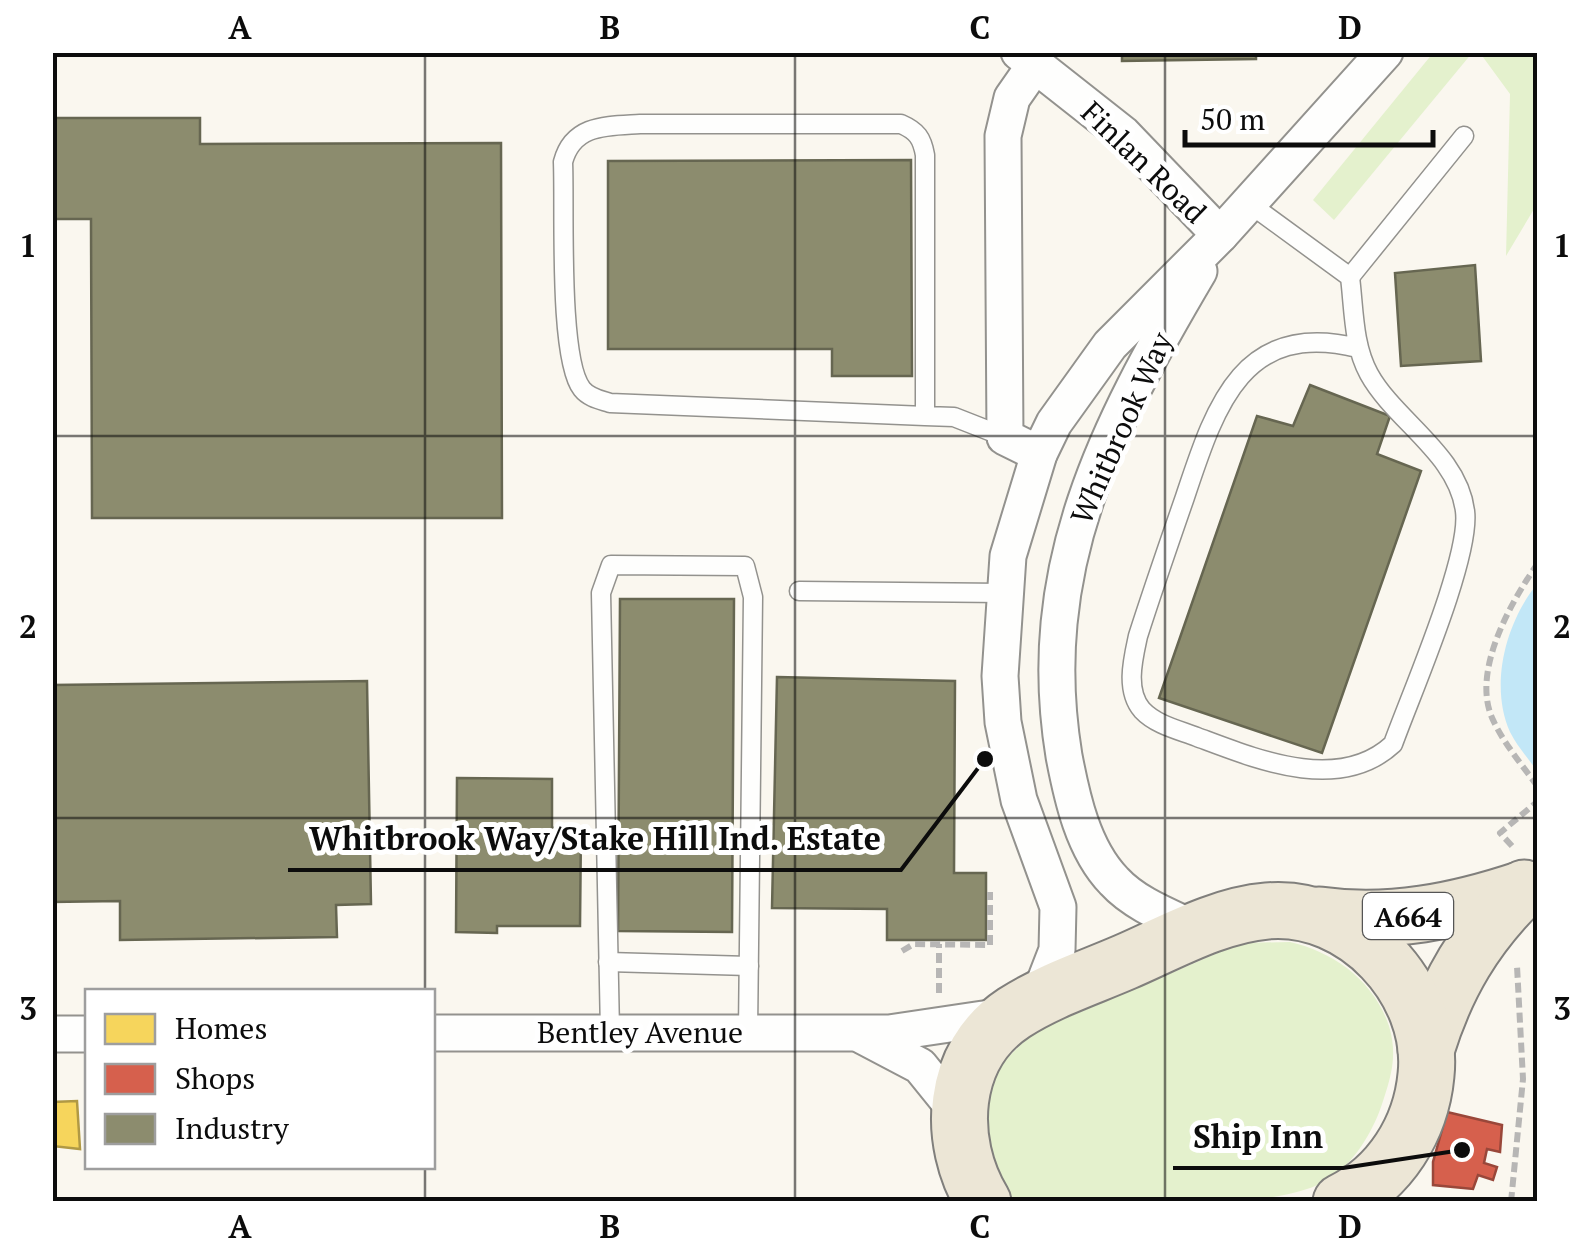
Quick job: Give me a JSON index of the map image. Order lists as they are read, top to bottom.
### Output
{
  "streets": {
    "main road": ["A664"],
    "street": ["Finlan Road", "Whitbrook Way", "Bentley Avenue"]
  },
  "crossings": [
    ["Finlan Road", "Whitbrook Way"],
    ["Whitbrook Way", "Bentley Avenue"]
  ],
  "places": ["Whitbrook Way/Stake Hill Ind. Estate", "Ship Inn"],
  "legend": ["Homes", "Shops", "Industry"],
  "scale_bar": "50 m",
  "grid": {
    "columns": [
      "A",
      "B",
      "C",
      "D"
    ],
    "rows": ["1", "2", "3"]
  }
}
